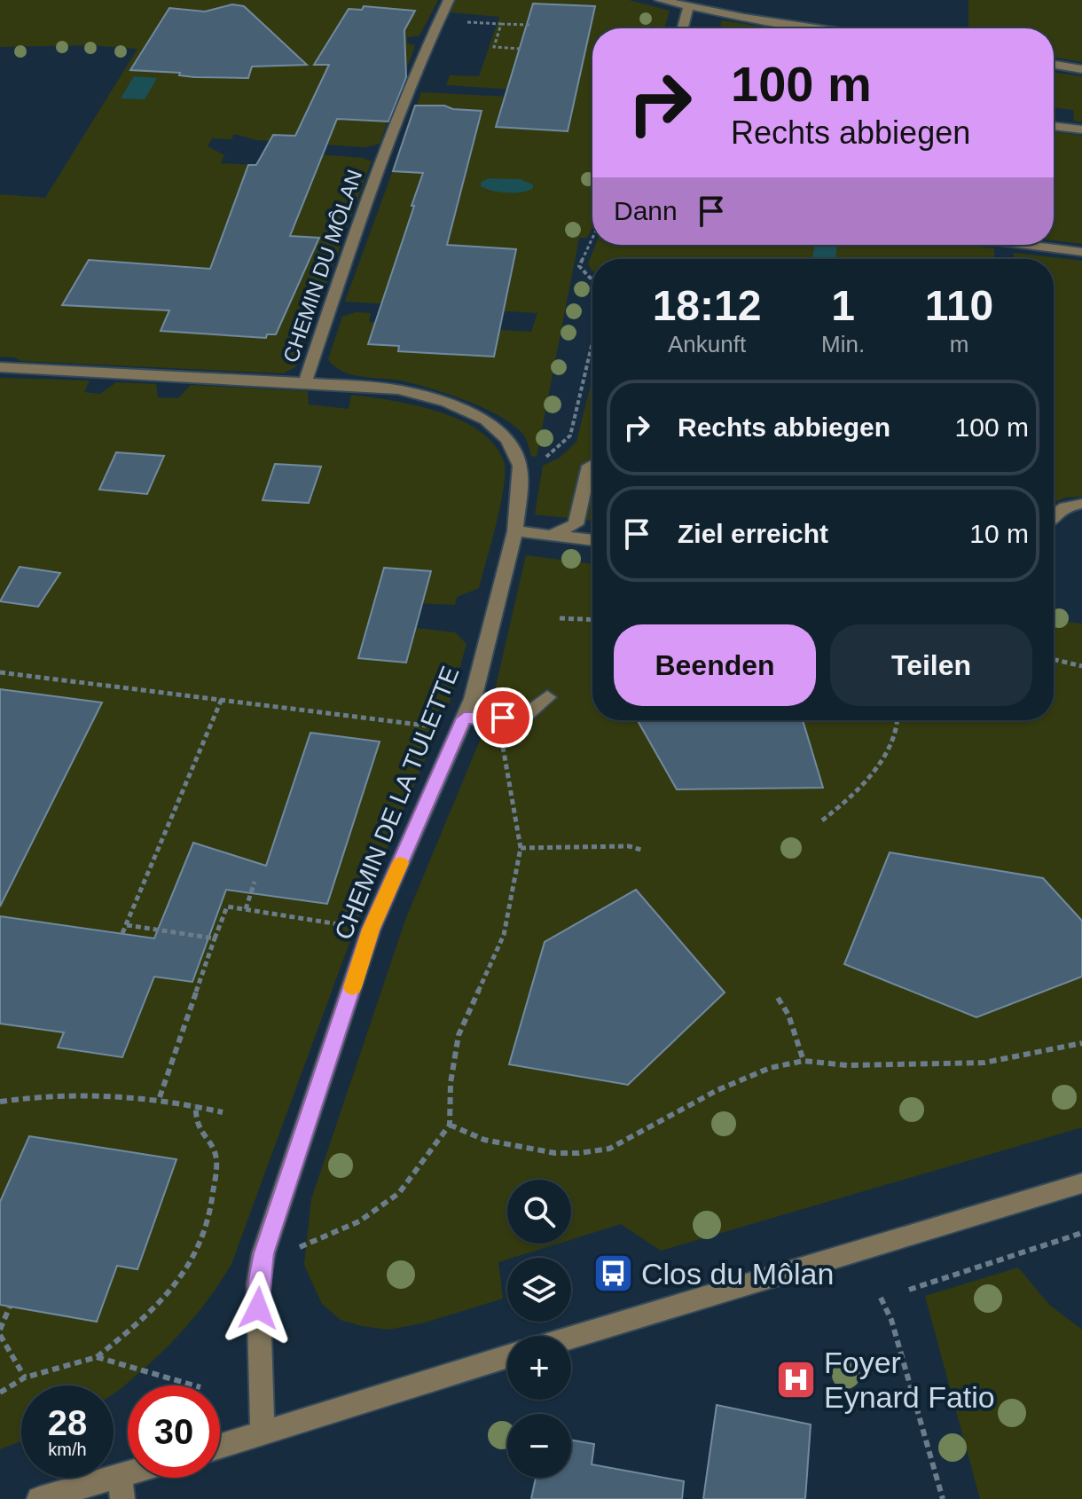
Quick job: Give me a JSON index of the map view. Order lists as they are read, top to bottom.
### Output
{
  "streets": {
    "street": ["CHEMIN DU MÔLAN", "CHEMIN DE LA TULETTE"]
  },
  "places": {
    "bus stop": ["Clos du Môlan"],
    "hospital": ["Foyer Eynard Fatio"]
  },
  "page": {
    "turn": ["100 m", "Rechts abbiegen"],
    "then": "Dann",
    "eta": [
      "18:12",
      "Ankunft",
      "1",
      "Min.",
      "110",
      "m"
    ],
    "list": [
      {
        "name": "Rechts abbiegen",
        "value": "100 m"
      },
      {
        "name": "Ziel erreicht",
        "value": "10 m"
      }
    ],
    "buttons": ["Beenden", "Teilen"],
    "map_buttons": ["+", "−"],
    "speed": "28 km/h",
    "limit": "30"
  }
}
